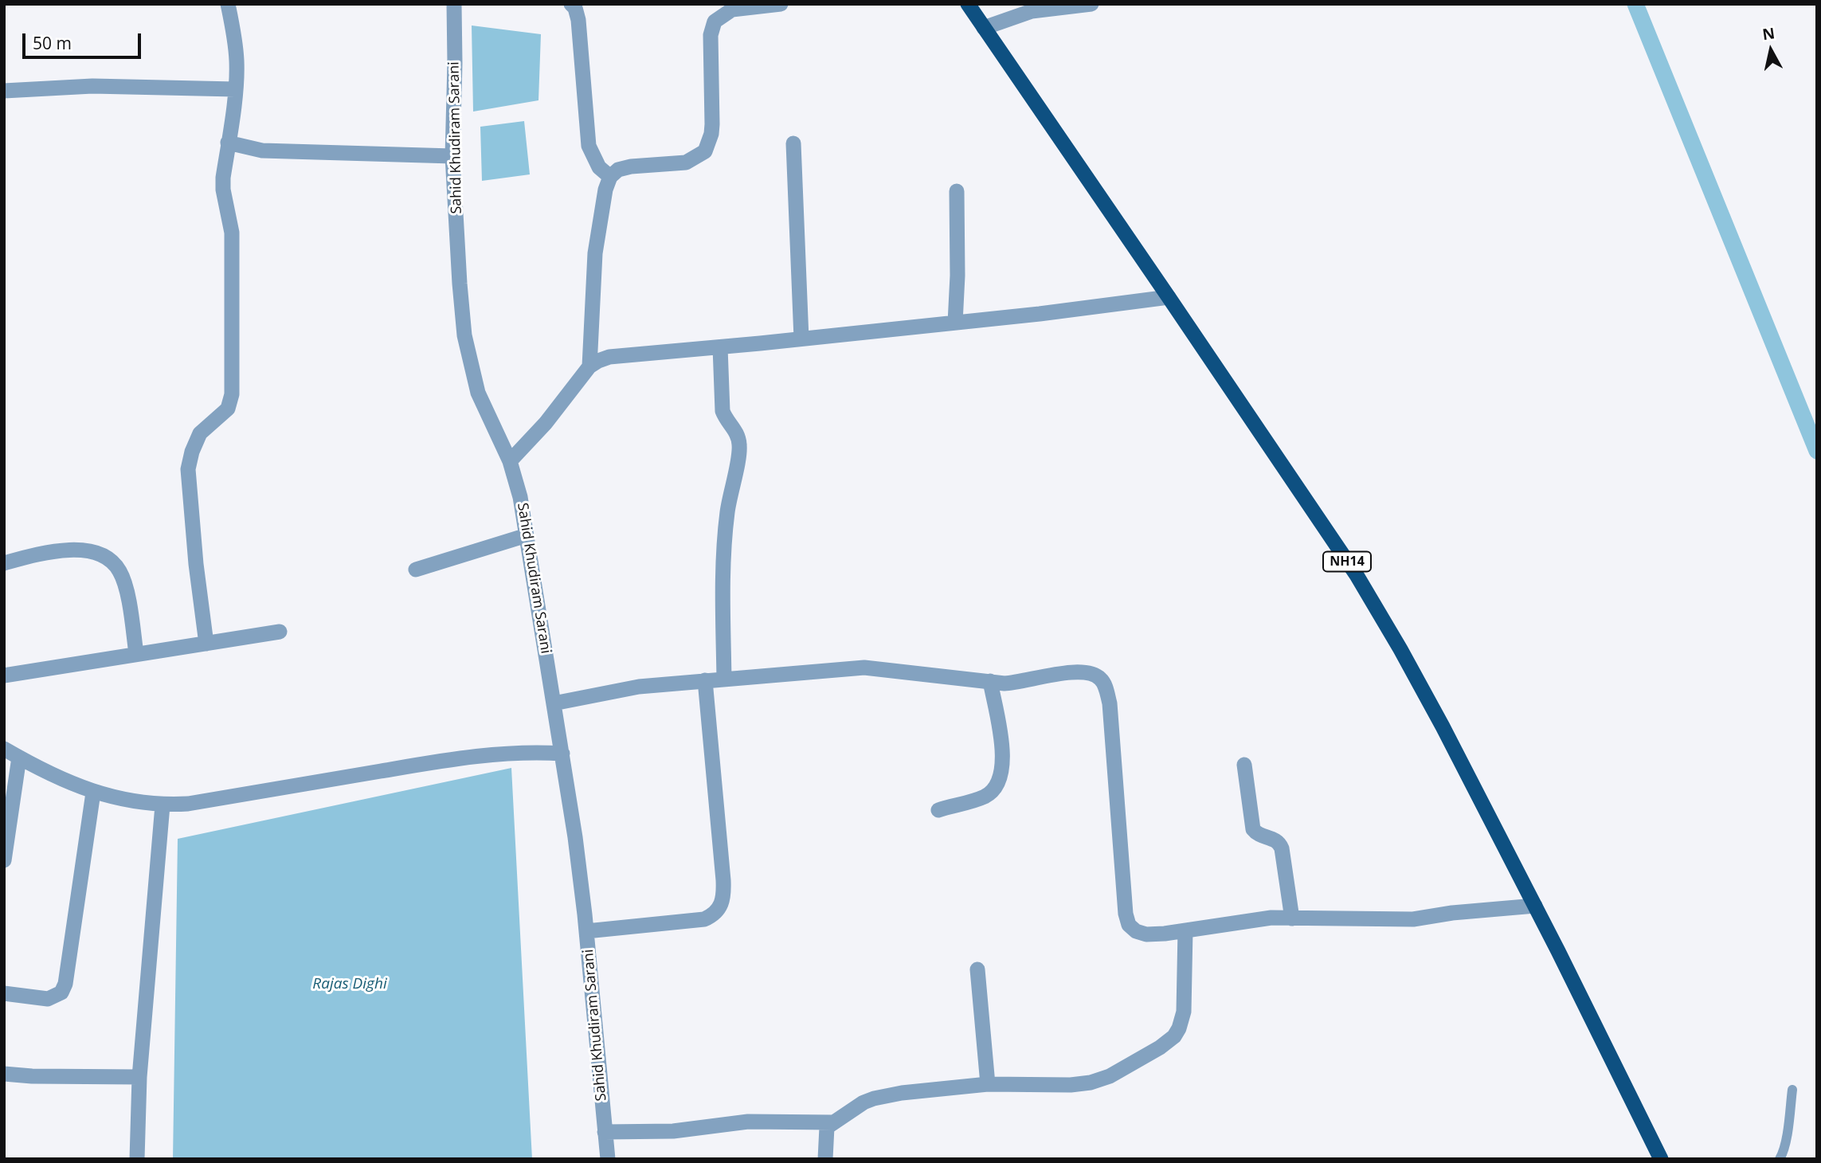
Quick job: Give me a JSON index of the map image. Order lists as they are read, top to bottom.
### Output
{
  "streets": {
    "highway": ["NH14"],
    "street": ["Sahid Khudiram Sarani"]
  },
  "water": ["Rajas Dighi"],
  "scale_bar": "50 m",
  "north": "top"
}
